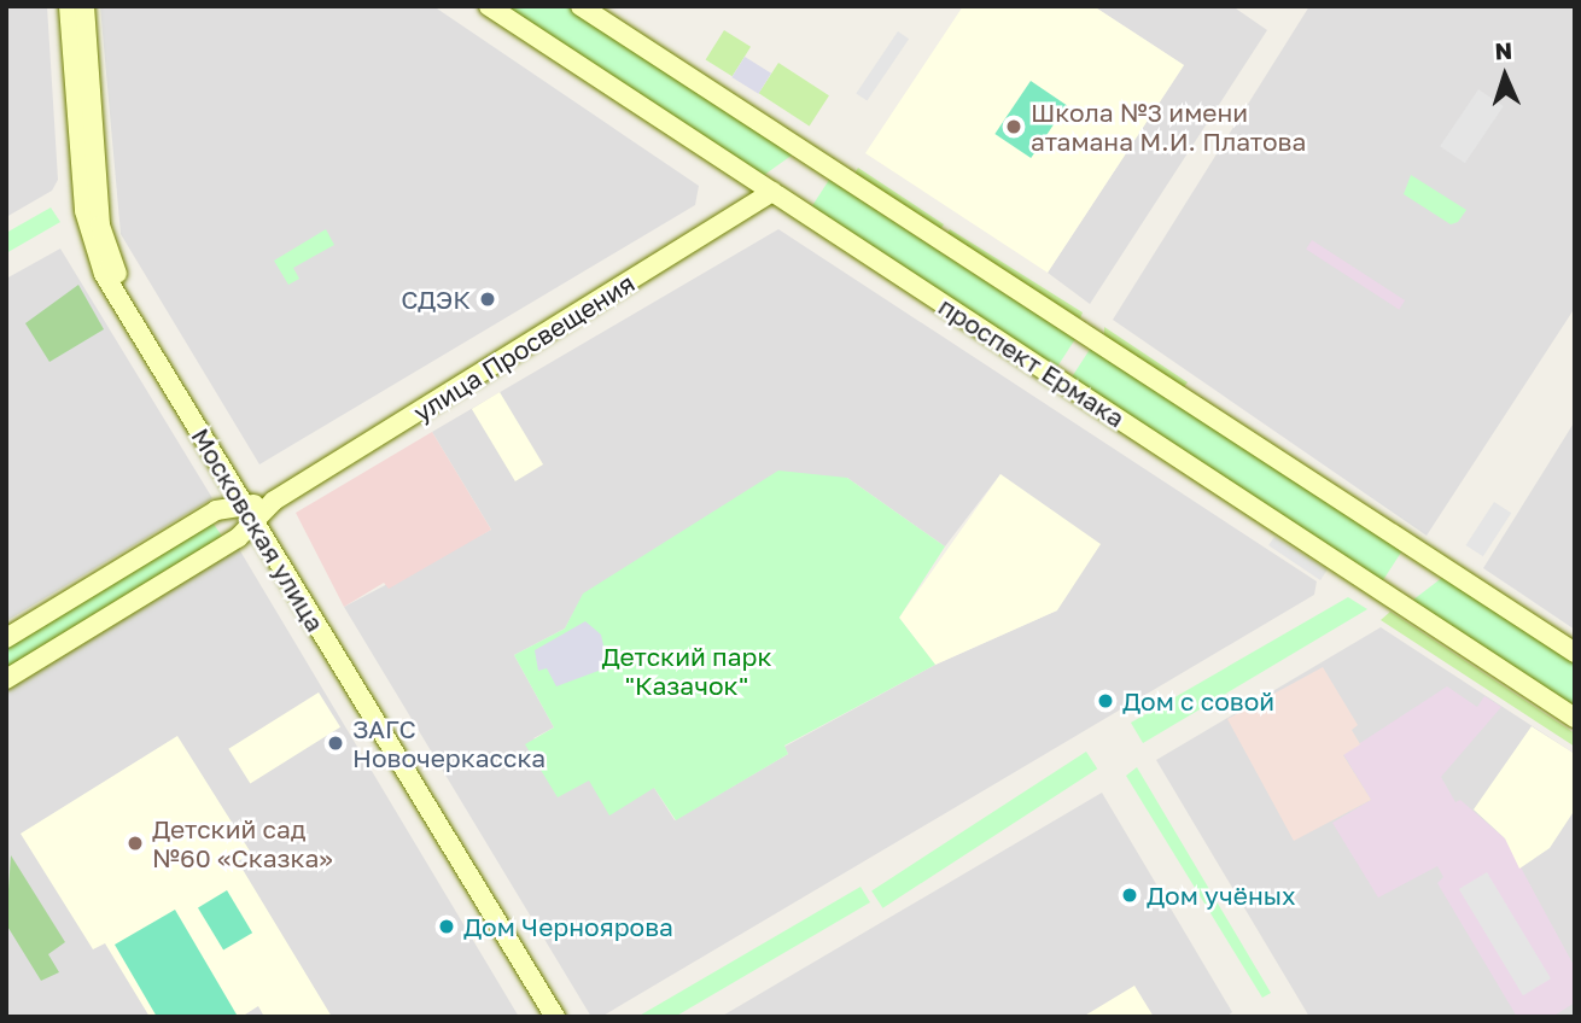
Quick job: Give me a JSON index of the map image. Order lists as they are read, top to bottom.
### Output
{
  "streets": {
    "main road": ["улица Просвещения", "проспект Ермака", "Московская улица"]
  },
  "crossings": [
    ["улица Просвещения", "проспект Ермака"],
    ["улица Просвещения", "Московская улица"]
  ],
  "parks": ["Детский парк \"Казачок\""],
  "places": [
    "Школа №3 имени атамана М.И. Платова",
    "СДЭК",
    "Дом с совой",
    "ЗАГС Новочеркасска",
    "Детский сад №60 «Сказка»",
    "Дом учёных",
    "Дом Черноярова"
  ],
  "north": "top"
}
